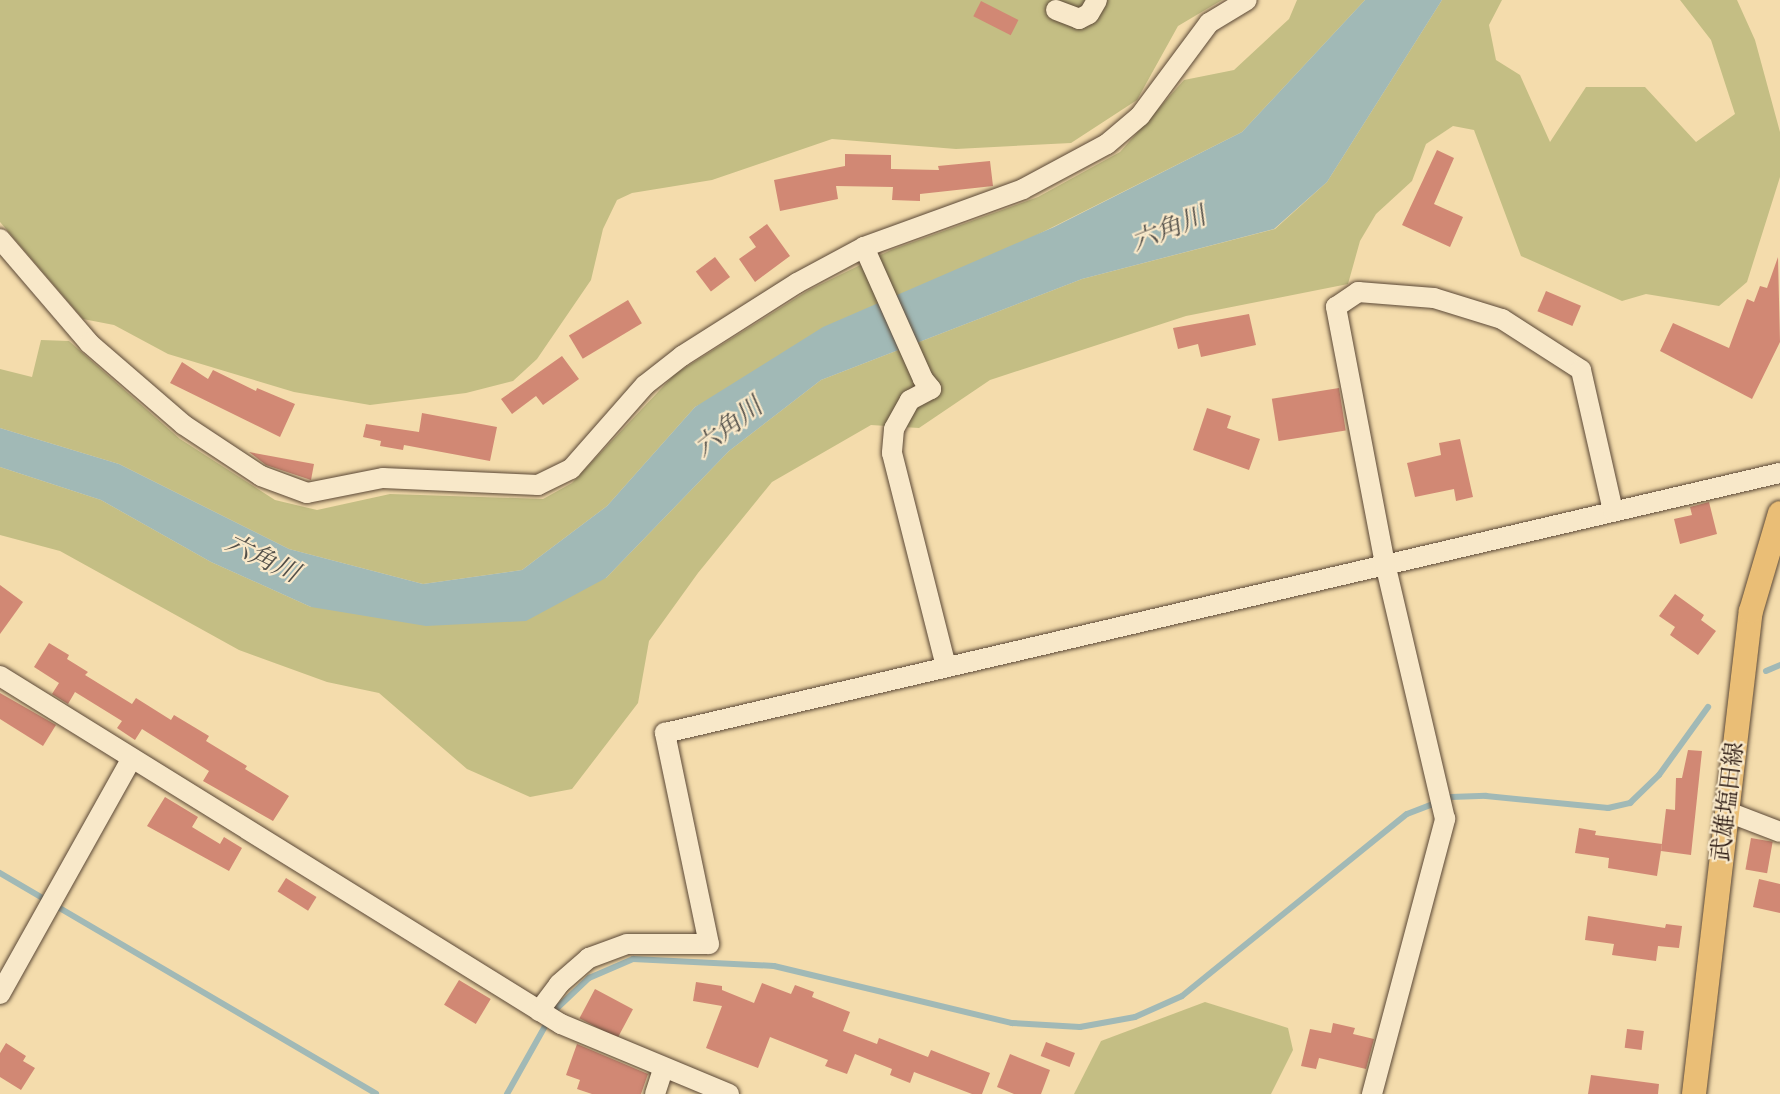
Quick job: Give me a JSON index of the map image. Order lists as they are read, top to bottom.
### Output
{
  "streets": {
    "main road": ["武雄塩田線"]
  },
  "water": ["六角川"]
}
